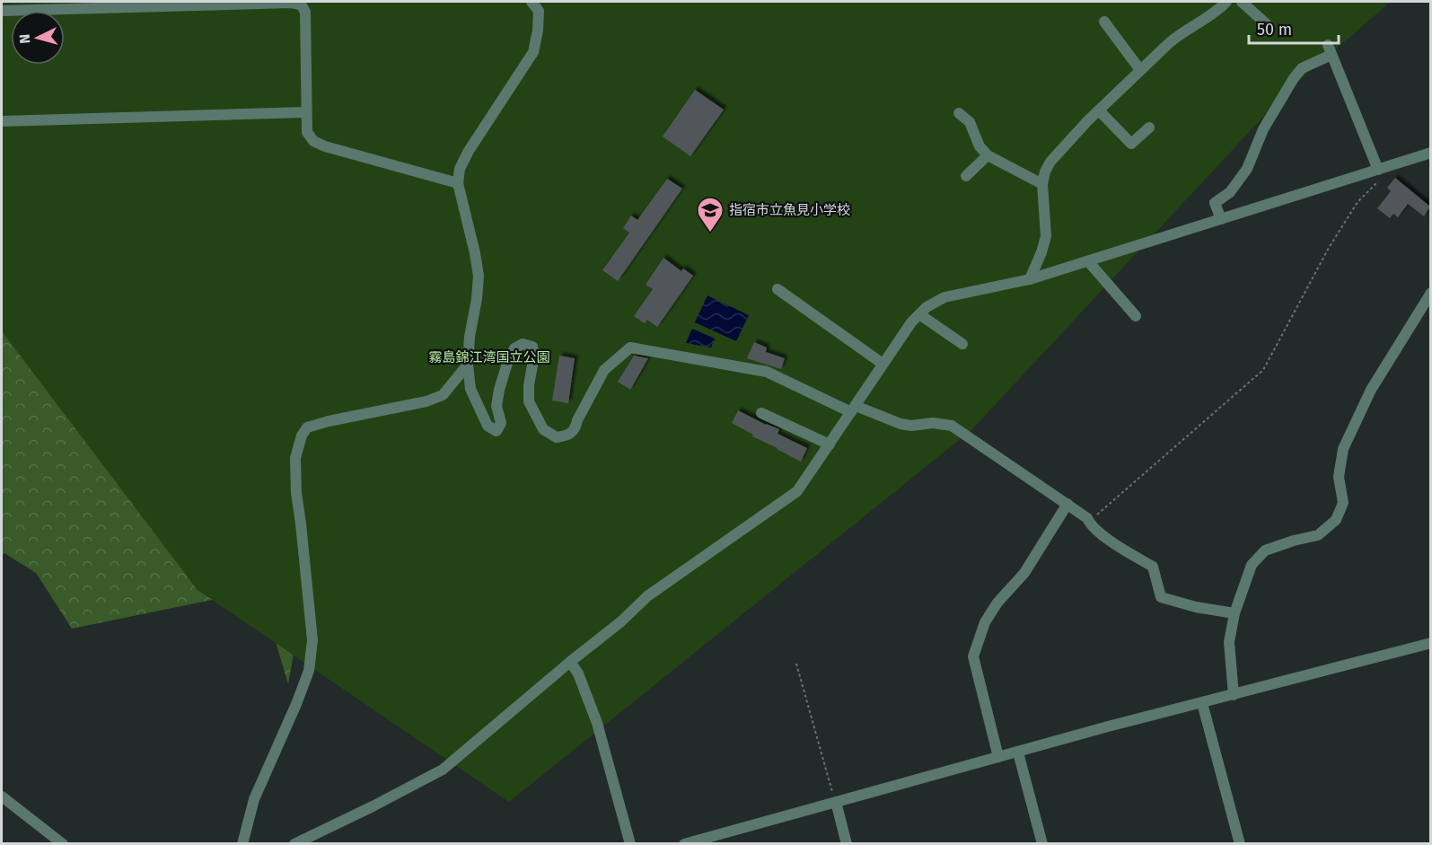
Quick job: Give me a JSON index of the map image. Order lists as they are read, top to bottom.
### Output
{
  "parks": ["霧島錦江湾国立公園"],
  "places": {
    "school or university": ["指宿市立魚見小学校"]
  },
  "scale_bar": "50 m",
  "north": "left"
}
